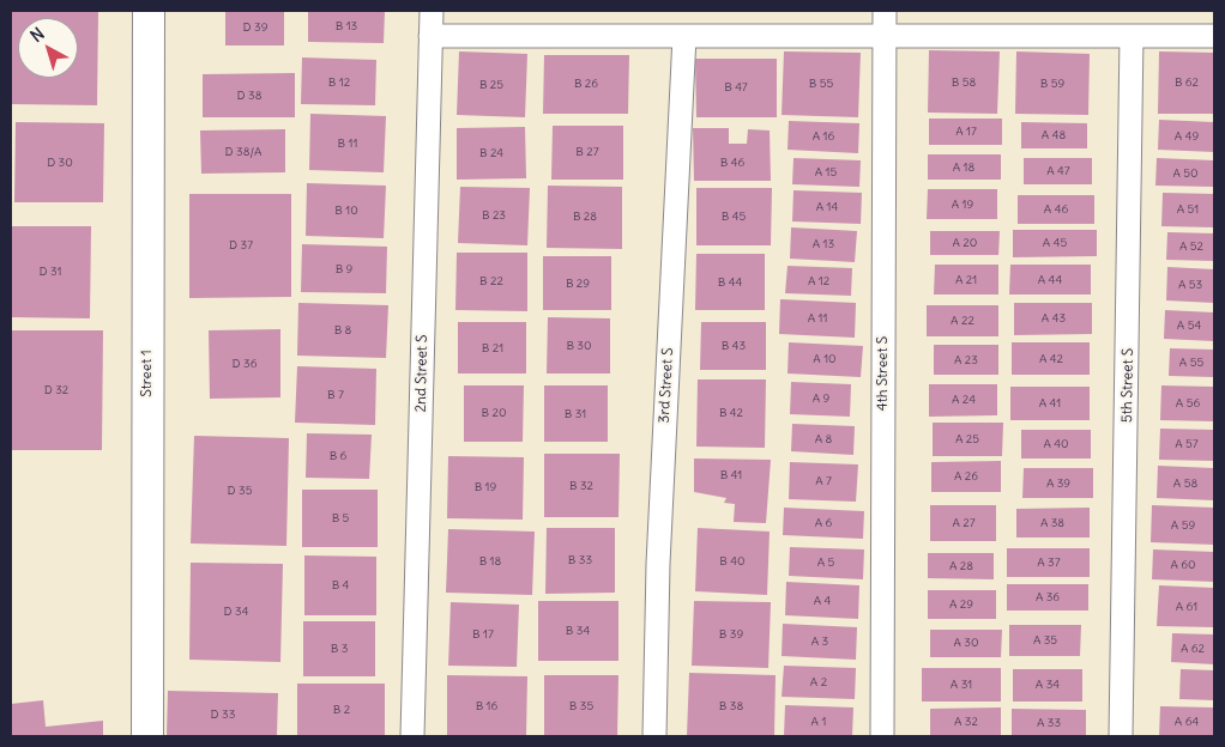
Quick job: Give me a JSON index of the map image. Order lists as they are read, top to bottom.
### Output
{
  "streets": {
    "street": [
      "Street 1",
      "2nd Street S",
      "4th Street S",
      "3rd Street S",
      "5th Street S"
    ]
  },
  "house_numbers": [
    "B 13",
    "D 39",
    "B 12",
    "B 58",
    "B 62",
    "B 26",
    "B 55",
    "B 59",
    "B 25",
    "B 47",
    "D 38",
    "A 17",
    "A 48",
    "A 16",
    "A 49",
    "B 11",
    "D 38/A",
    "B 27",
    "B 24",
    "D 30",
    "B 46",
    "A 18",
    "A 47",
    "A 15",
    "A 50",
    "A 19",
    "A 14",
    "A 46",
    "A 51",
    "B 10",
    "B 23",
    "B 28",
    "B 45",
    "A 20",
    "A 45",
    "A 13",
    "D 37",
    "A 52",
    "B 9",
    "D 31",
    "A 21",
    "A 44",
    "B 22",
    "A 12",
    "B 44",
    "B 29",
    "A 53",
    "A 11",
    "A 43",
    "A 22",
    "A 54",
    "B 8",
    "B 30",
    "B 43",
    "B 21",
    "A 10",
    "A 42",
    "A 23",
    "A 55",
    "D 36",
    "D 32",
    "B 7",
    "A 9",
    "A 24",
    "A 41",
    "A 56",
    "B 20",
    "B 42",
    "B 31",
    "A 8",
    "A 25",
    "A 40",
    "A 57",
    "B 6",
    "B 41",
    "A 26",
    "A 7",
    "A 39",
    "A 58",
    "B 32",
    "B 19",
    "D 35",
    "B 5",
    "A 6",
    "A 27",
    "A 38",
    "A 59",
    "B 33",
    "B 18",
    "B 40",
    "A 5",
    "A 37",
    "A 60",
    "A 28",
    "B 4",
    "A 36",
    "A 4",
    "A 29",
    "A 61",
    "D 34",
    "B 34",
    "B 17",
    "B 39",
    "A 35",
    "A 3",
    "A 30",
    "B 3",
    "A 62",
    "A 2",
    "A 31",
    "A 34",
    "B 16",
    "B 35",
    "B 38",
    "B 2",
    "D 33",
    "A 1",
    "A 32",
    "A 64",
    "A 33"
  ],
  "north": "top left"
}
